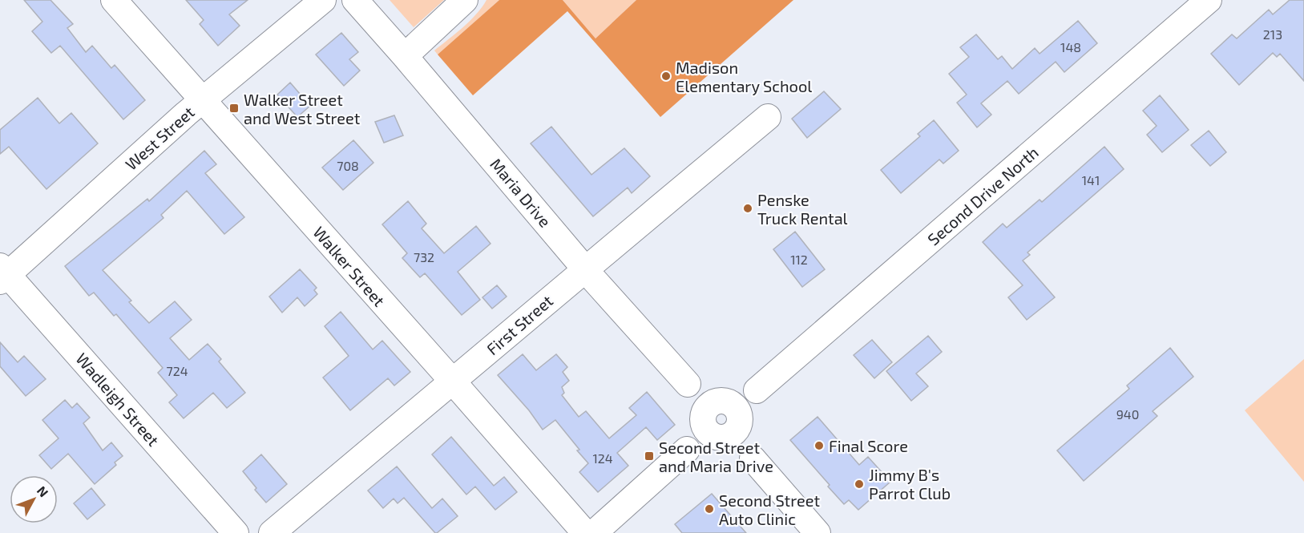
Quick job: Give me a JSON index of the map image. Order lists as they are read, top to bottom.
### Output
{
  "streets": {
    "street": [
      "West Street",
      "Maria Drive",
      "Second Drive North",
      "Walker Street",
      "First Street",
      "Wadleigh Street"
    ]
  },
  "crossings": [
    ["West Street", "Walker Street"],
    ["West Street", "Wadleigh Street"],
    ["Maria Drive", "Second Drive North"],
    ["Maria Drive", "First Street"],
    ["Walker Street", "First Street"]
  ],
  "places": {
    "other": [
      "Madison Elementary School",
      "Penske Truck Rental",
      "Final Score",
      "Jimmy B's Parrot Club",
      "Second Street Auto Clinic"
    ],
    "transit": ["Walker Street and West Street", "Second Street and Maria Drive"]
  },
  "house_numbers": [
    "213",
    "148",
    "708",
    "141",
    "732",
    "112",
    "724",
    "940",
    "124"
  ],
  "north": "top right"
}
